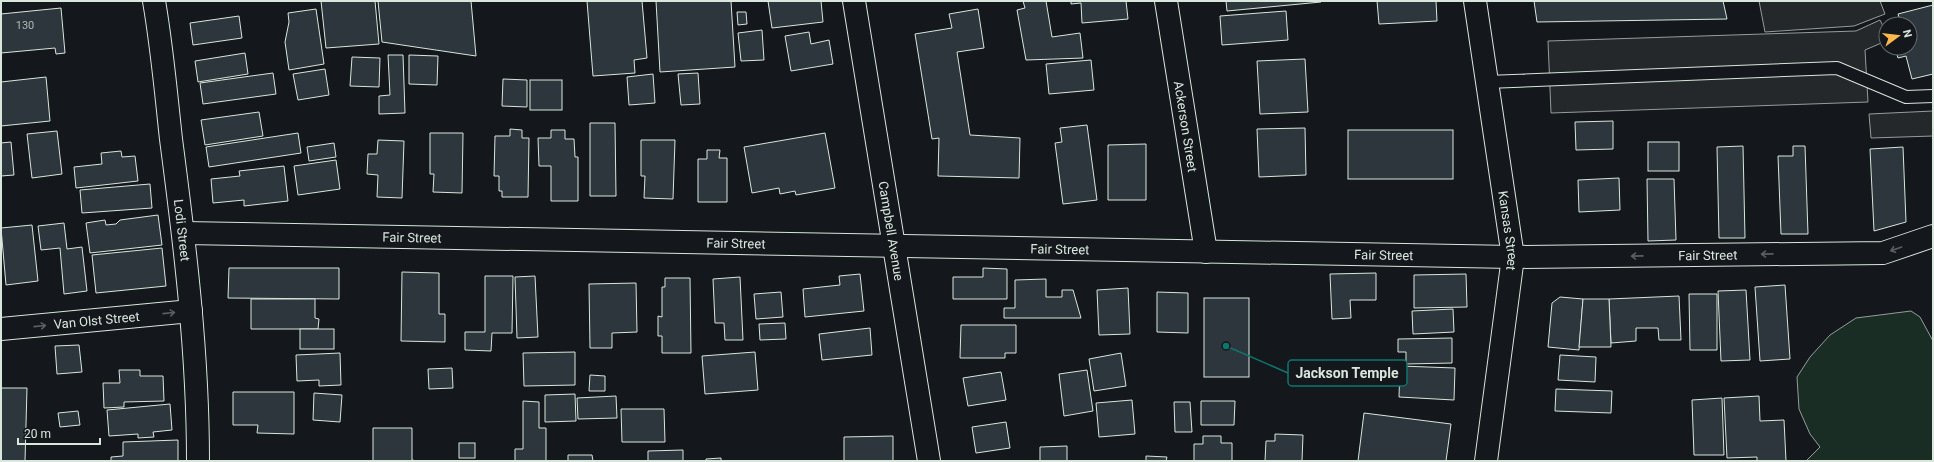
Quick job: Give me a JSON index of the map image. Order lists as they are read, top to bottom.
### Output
{
  "streets": {
    "street": [
      "Ackerson Street",
      "Lodi Street",
      "Campbell Avenue",
      "Kansas Street",
      "Fair Street",
      "Van Olst Street"
    ]
  },
  "crossings": [
    ["Ackerson Street", "Fair Street"],
    ["Lodi Street", "Fair Street"],
    ["Lodi Street", "Van Olst Street"],
    ["Campbell Avenue", "Fair Street"],
    ["Kansas Street", "Fair Street"]
  ],
  "one_way": ["Van Olst Street"],
  "places": ["Jackson Temple"],
  "house_numbers": ["130"],
  "scale_bar": "20 m",
  "north": "right"
}
